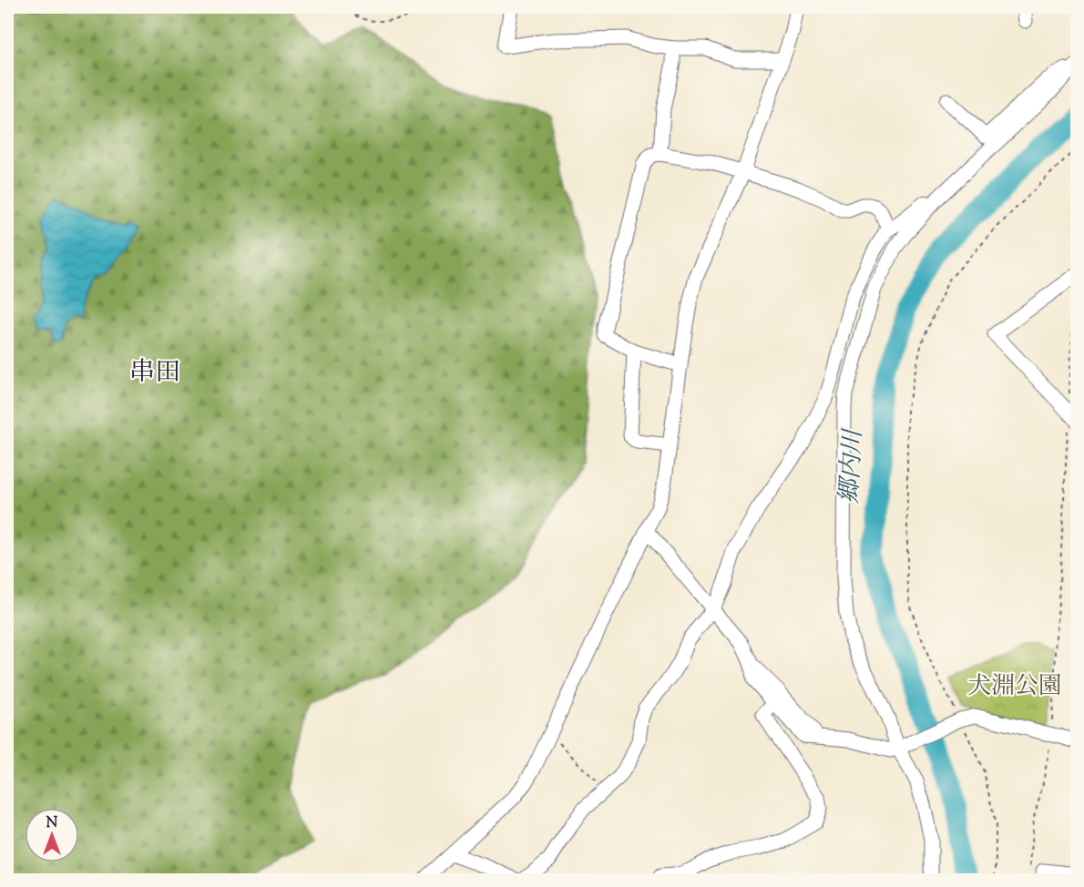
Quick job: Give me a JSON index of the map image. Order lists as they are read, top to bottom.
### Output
{
  "districts": ["串田"],
  "water": ["郷内川"],
  "parks": ["犬淵公園"],
  "north": "top"
}
